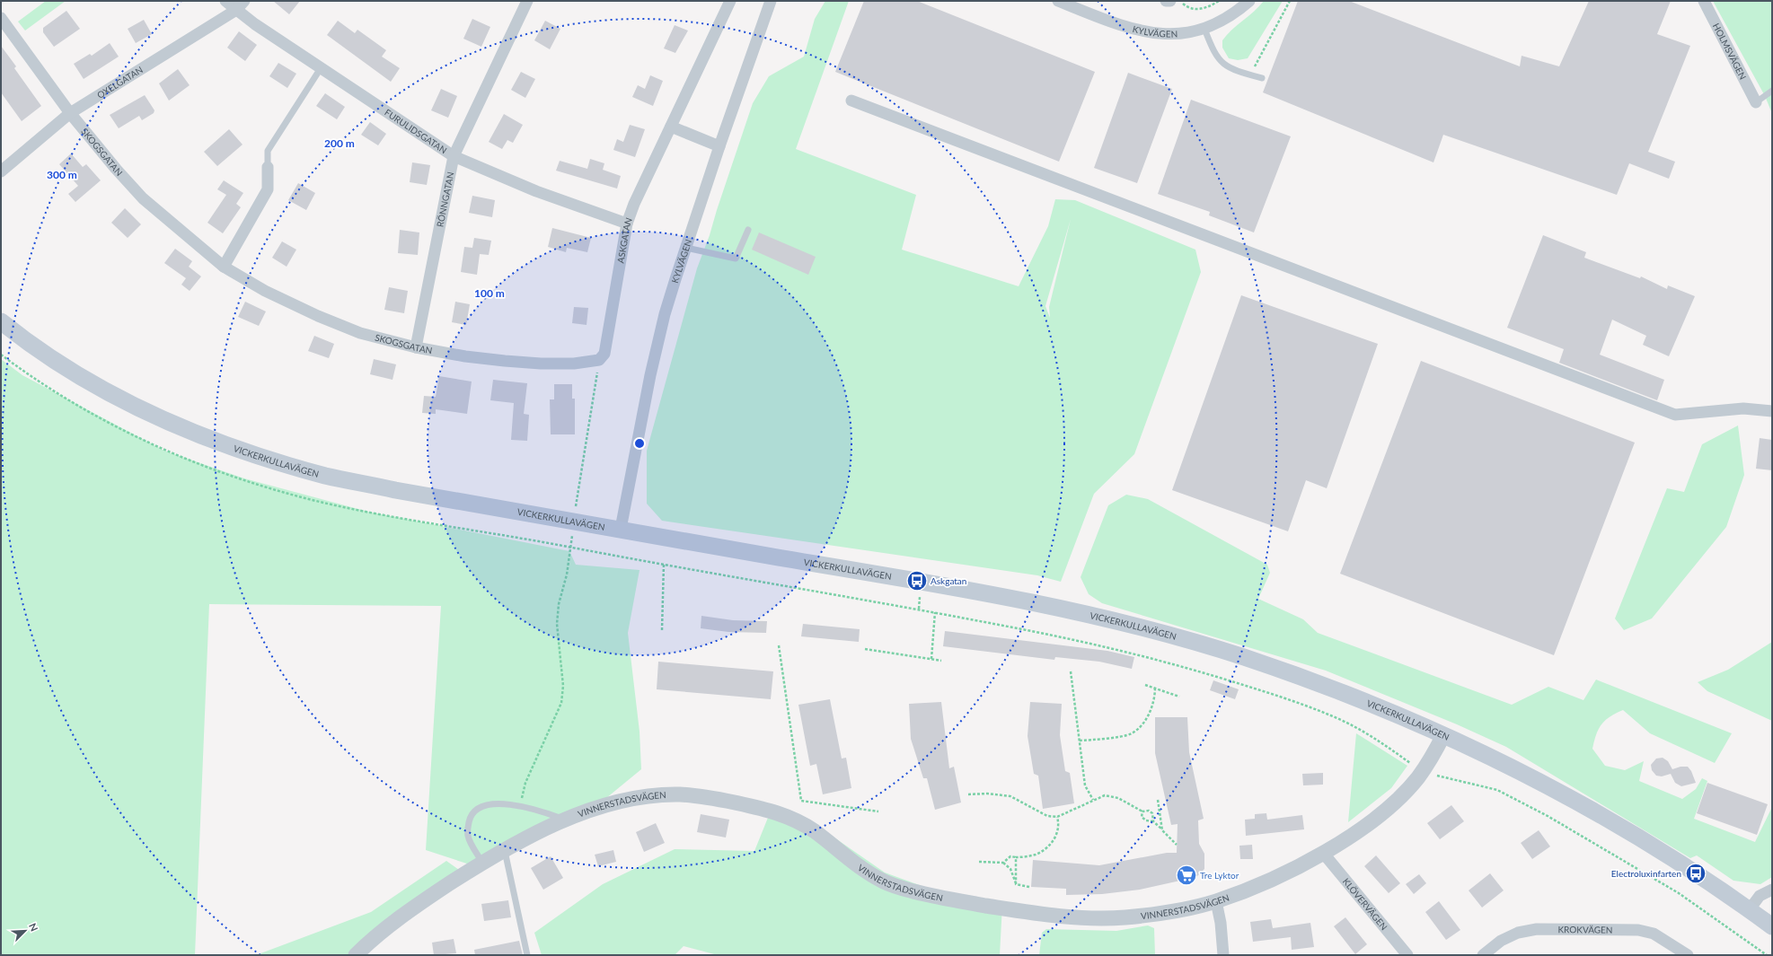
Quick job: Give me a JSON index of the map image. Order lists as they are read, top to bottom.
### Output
{
  "streets": {
    "main road": ["VICKERKULLAVÄGEN"],
    "street": [
      "KYLVÄGEN",
      "HOLMSVÄGEN",
      "OXELGATAN",
      "FURULIDSGATAN",
      "SKOGSGATAN",
      "RÖNNGATAN",
      "ASKGATAN",
      "VINNERSTADSVÄGEN",
      "KLÖVERVÄGEN",
      "KROKVÄGEN"
    ]
  },
  "crossings": [
    ["KYLVÄGEN", "VICKERKULLAVÄGEN"],
    ["OXELGATAN", "FURULIDSGATAN"],
    ["OXELGATAN", "SKOGSGATAN"],
    ["FURULIDSGATAN", "RÖNNGATAN"],
    ["FURULIDSGATAN", "ASKGATAN"],
    ["SKOGSGATAN", "RÖNNGATAN"],
    ["SKOGSGATAN", "ASKGATAN"],
    ["VICKERKULLAVÄGEN", "VINNERSTADSVÄGEN"],
    ["VINNERSTADSVÄGEN", "KLÖVERVÄGEN"]
  ],
  "places": {
    "bus stop": ["Askgatan", "Electroluxinfarten"],
    "supermarket": ["Tre Lyktor"]
  },
  "north": "top right",
  "rings": ["200 m", "300 m", "100 m"]
}
